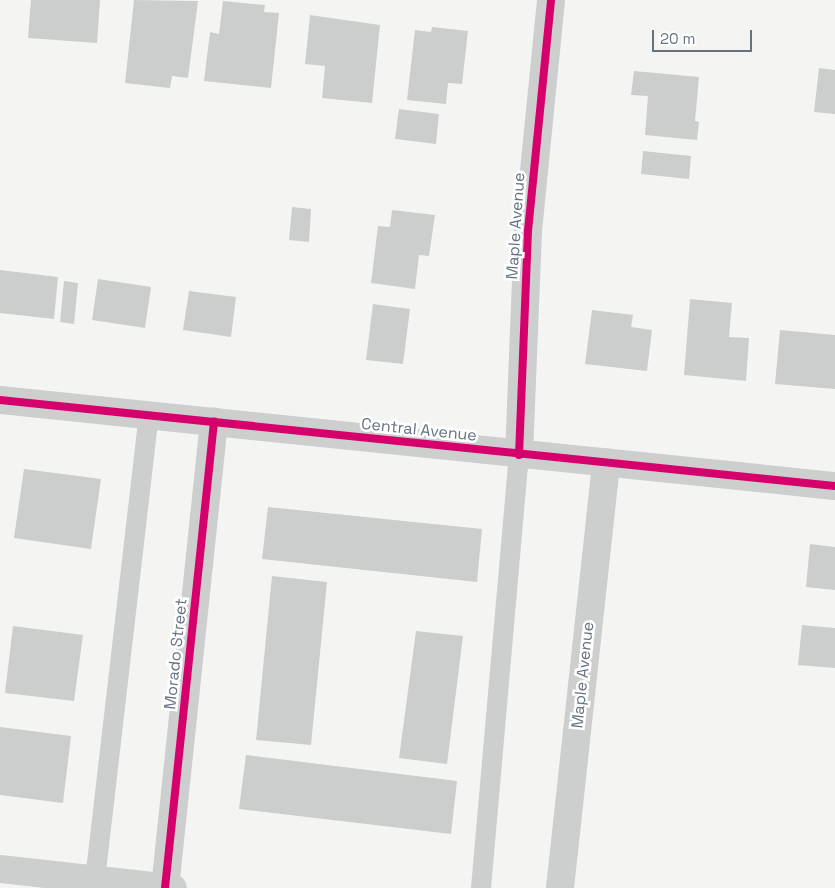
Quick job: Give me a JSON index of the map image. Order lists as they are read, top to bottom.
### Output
{
  "streets": {
    "street": ["Maple Avenue", "Central Avenue", "Morado Street"]
  },
  "crossings": [
    ["Maple Avenue", "Central Avenue"],
    ["Central Avenue", "Morado Street"]
  ],
  "scale_bar": "20 m"
}
